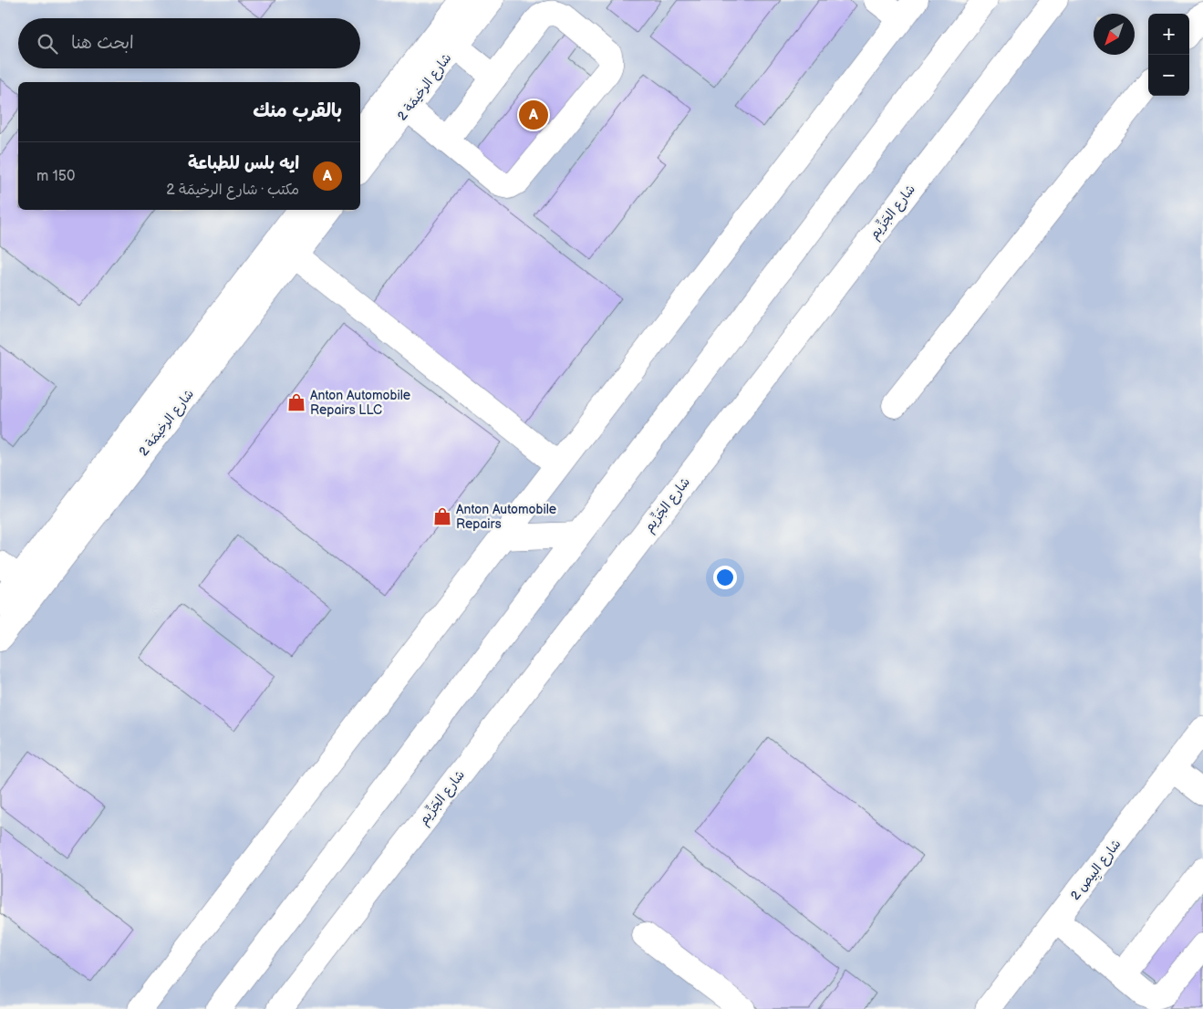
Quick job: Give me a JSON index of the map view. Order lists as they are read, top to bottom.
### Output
{
  "streets": {
    "street": ["شارع الرخيمَة 2", "شارع الجَزِّيم", "شارع البِيص 2"]
  },
  "places": {
    "shop": ["Anton Automobile Repairs LLC", "Anton Automobile Repairs"]
  },
  "north": "bottom left",
  "page": {
    "map_buttons": ["+", "−"],
    "search": "ابحث هنا",
    "heading": "بالقرب منك",
    "pins": "A",
    "list": [
      {
        "mark": "A",
        "name": "ايه بلس للطباعة",
        "note": "مكتب · شارع الرخيمَة 2",
        "value": "150 m"
      }
    ]
  }
}
